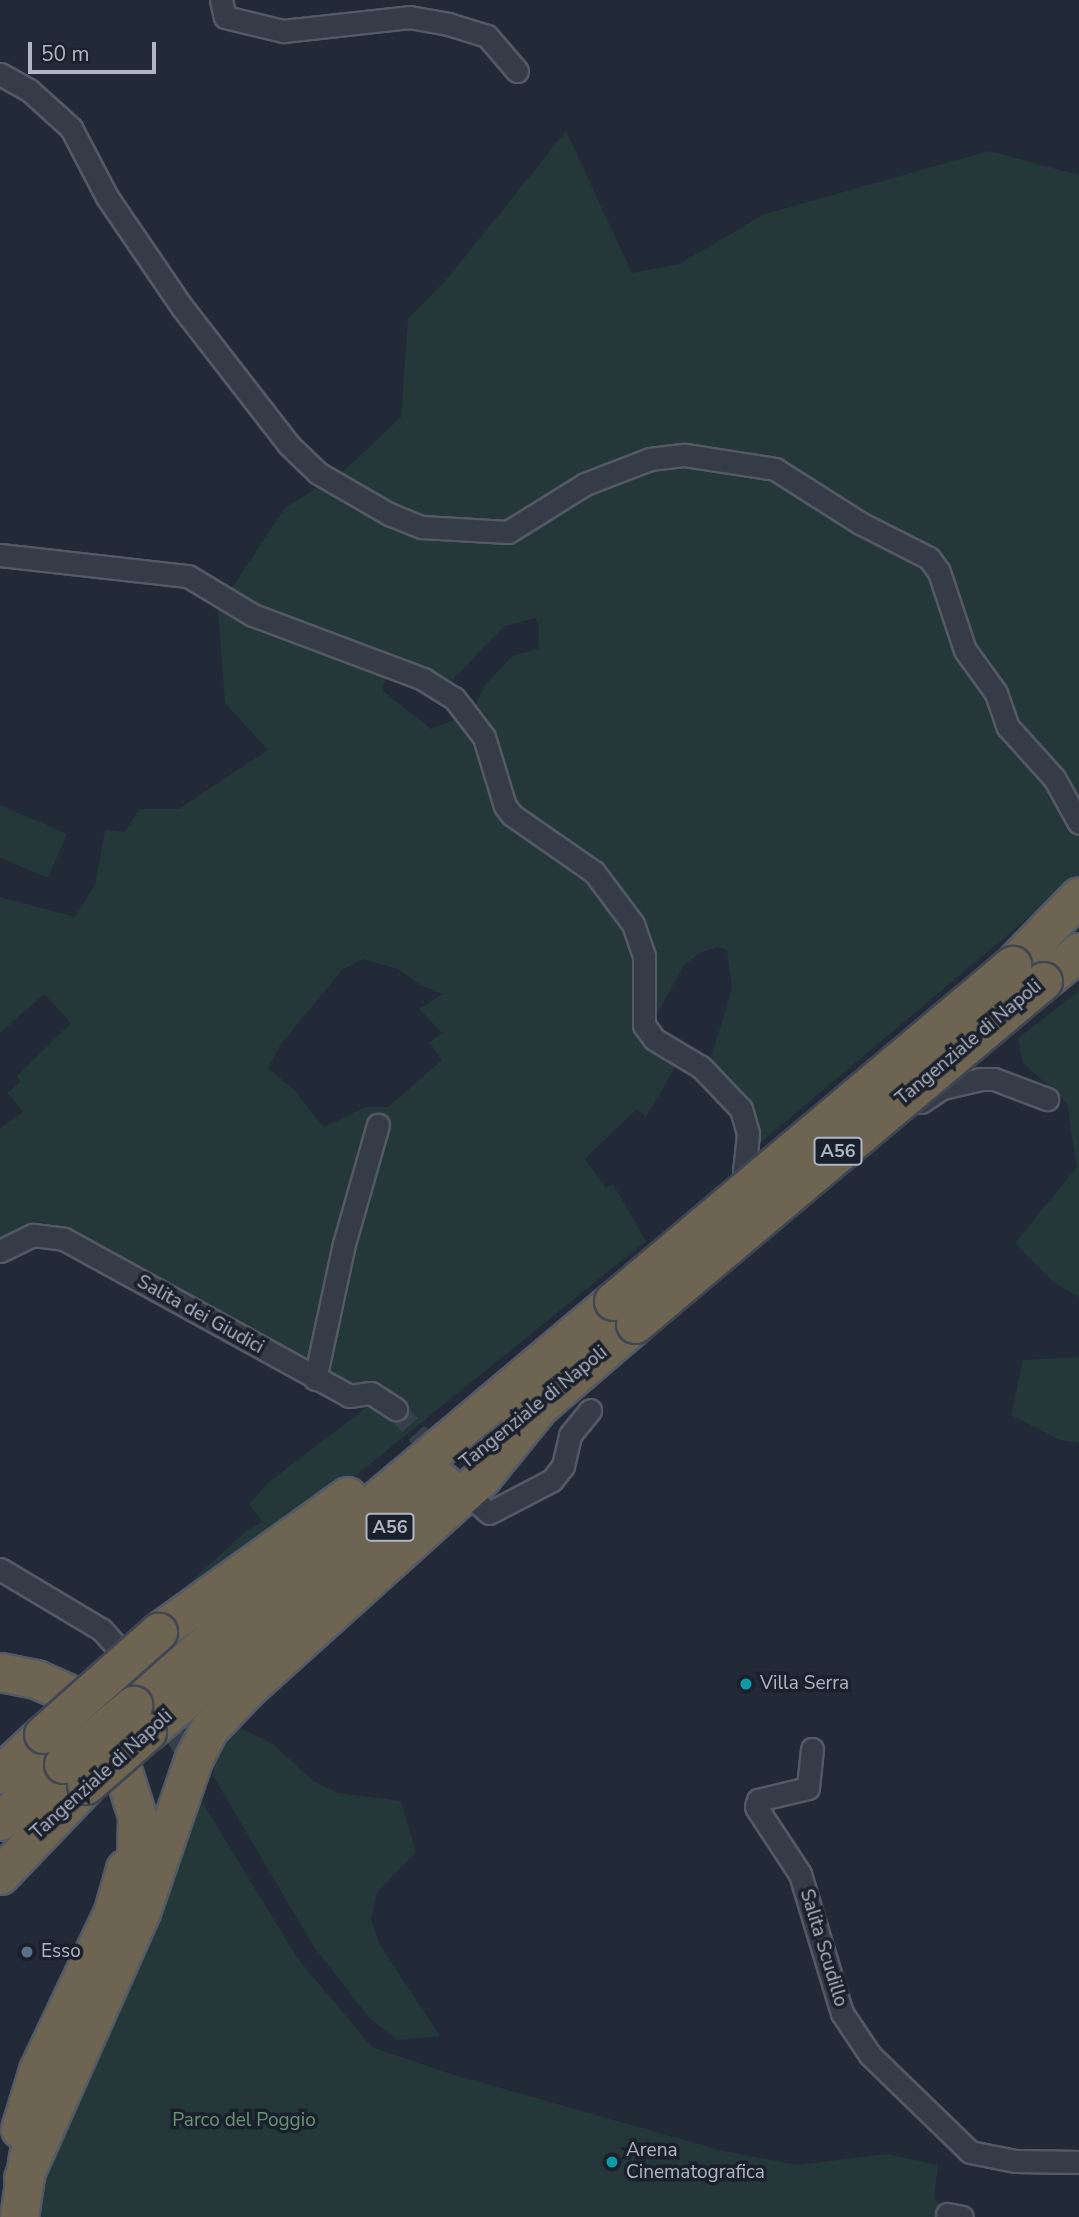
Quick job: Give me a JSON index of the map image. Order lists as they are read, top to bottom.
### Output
{
  "streets": {
    "highway": ["Tangenziale di Napoli", "A56"],
    "street": ["Salita dei Giudici", "Salita Scudillo"]
  },
  "parks": ["Parco del Poggio"],
  "places": ["Villa Serra", "Esso", "Arena Cinematografica"],
  "scale_bar": "50 m"
}
